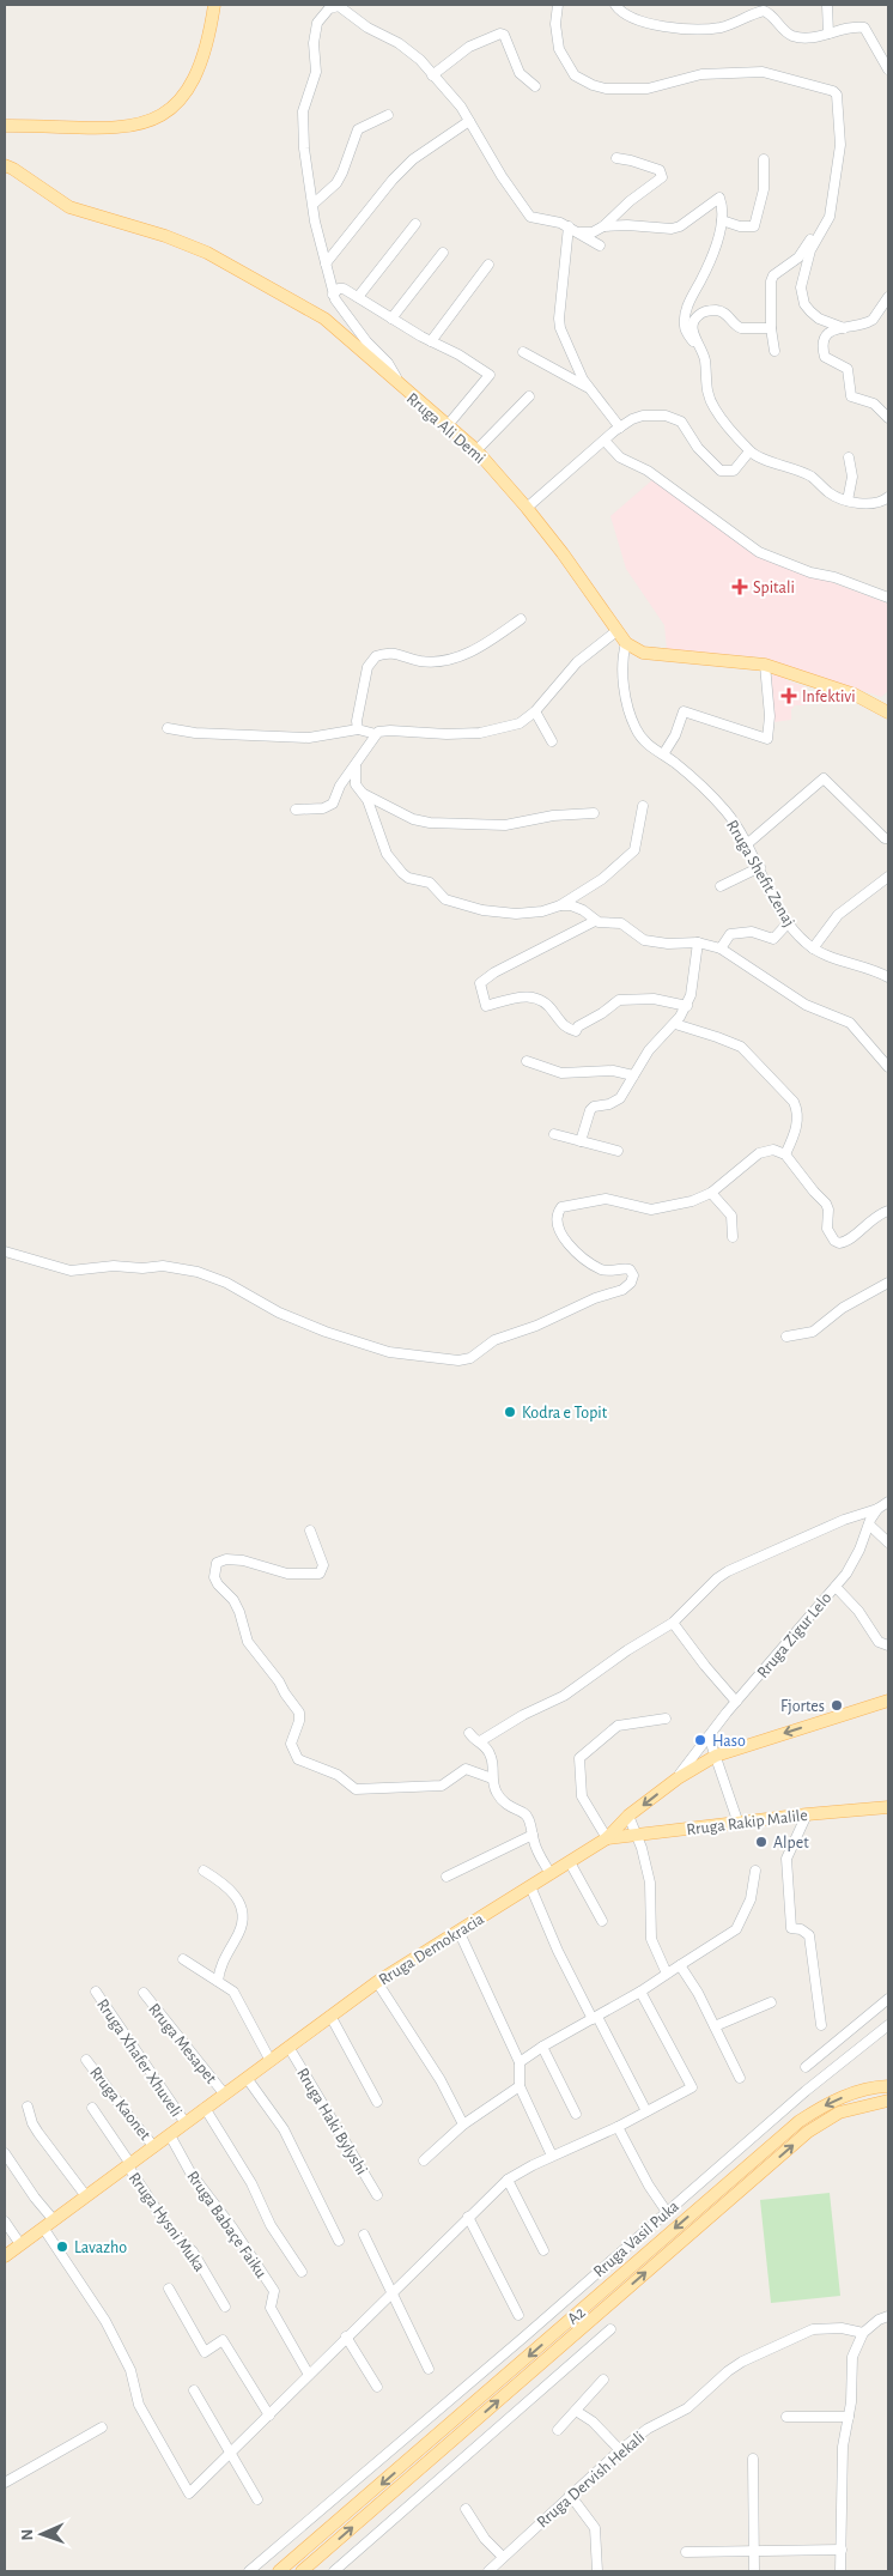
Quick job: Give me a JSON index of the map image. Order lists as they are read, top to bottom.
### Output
{
  "streets": {
    "main road": [
      "Rruga Ali Demi",
      "Rruga Rakip Malile",
      "Rruga Demokracia",
      "A2"
    ],
    "street": [
      "Rruga Shefit Zenaj",
      "Rruga Zigur Lelo",
      "Rruga Mesapet",
      "Rruga Xhafer Xhuveli",
      "Rruga Kaonet",
      "Rruga Haki Bylyshi",
      "Rruga Hysni Muka",
      "Rruga Babaçe Faiku",
      "Rruga Vasil Puka",
      "Rruga Dervish Hekali"
    ]
  },
  "crossings": [
    ["Rruga Ali Demi", "Rruga Shefit Zenaj"],
    ["Rruga Zigur Lelo", "Rruga Demokracia"],
    ["Rruga Rakip Malile", "Rruga Demokracia"],
    ["Rruga Demokracia", "Rruga Mesapet"],
    ["Rruga Demokracia", "Rruga Xhafer Xhuveli"],
    ["Rruga Demokracia", "Rruga Kaonet"],
    ["Rruga Demokracia", "Rruga Haki Bylyshi"],
    ["Rruga Demokracia", "Rruga Hysni Muka"],
    ["Rruga Demokracia", "Rruga Babaçe Faiku"]
  ],
  "places": {
    "health": ["Spitali", "Infektivi"],
    "other": [
      "Kodra e Topit",
      "Fjortes",
      "Haso",
      "Alpet",
      "Lavazho"
    ]
  },
  "north": "left"
}
